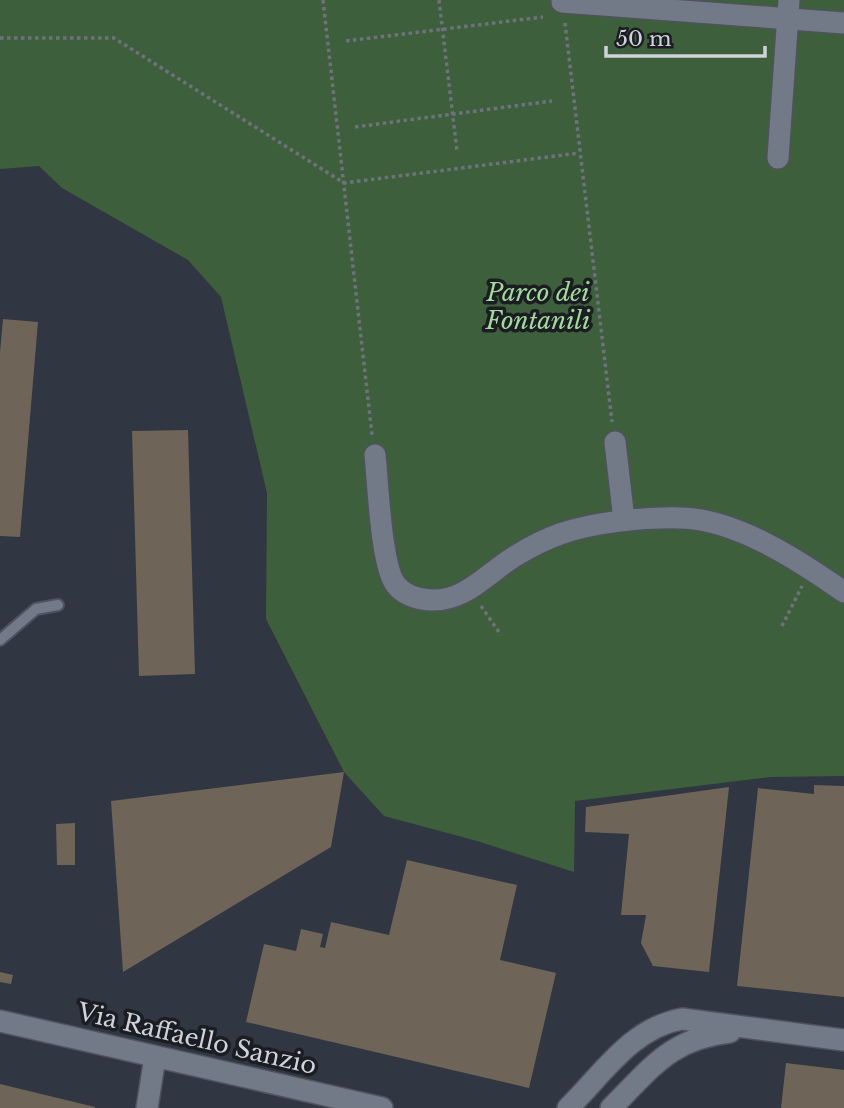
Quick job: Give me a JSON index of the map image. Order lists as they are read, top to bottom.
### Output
{
  "streets": {
    "street": ["Via Raffaello Sanzio"]
  },
  "parks": ["Parco dei Fontanili"],
  "scale_bar": "50 m"
}
